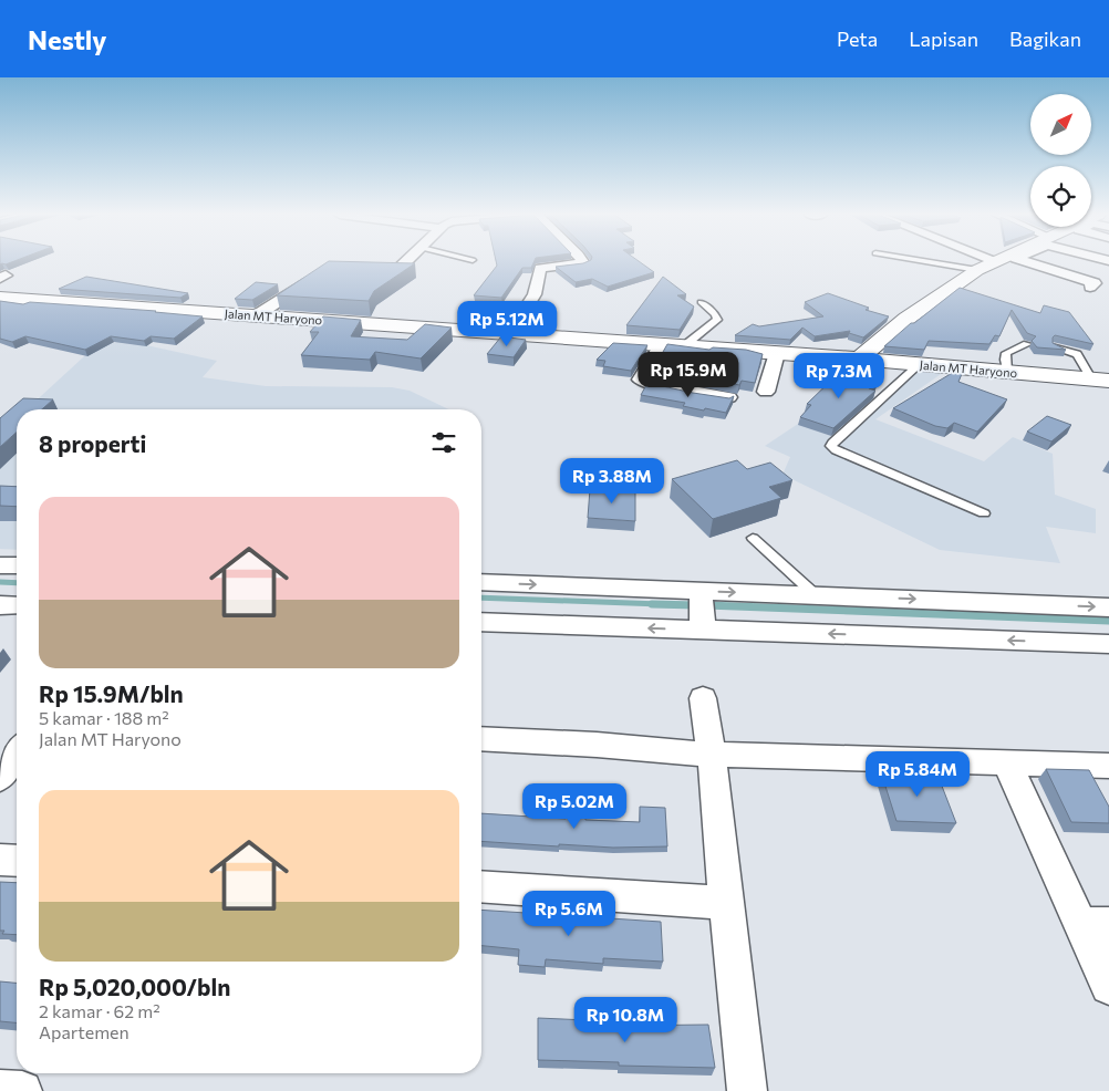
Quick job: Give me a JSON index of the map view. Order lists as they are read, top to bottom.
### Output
{
  "streets": {
    "main road": ["Jalan MT Haryono"]
  },
  "north": "top right",
  "page": {
    "header": "Nestly",
    "nav": ["Peta", "Lapisan", "Bagikan"],
    "price": [
      "Rp 5.12M",
      "Rp 15.9M",
      "Rp 7.3M",
      "Rp 3.88M",
      "Rp 5.84M",
      "Rp 5.02M",
      "Rp 5.6M",
      "Rp 10.8M"
    ],
    "heading": "8 properti",
    "list": [
      {
        "name": "Rp 15.9M/bln",
        "note": "5 kamar · 188 m² · Jalan MT Haryono"
      },
      {
        "name": "Rp 5,020,000/bln",
        "note": "2 kamar · 62 m² · Apartemen"
      }
    ]
  }
}
